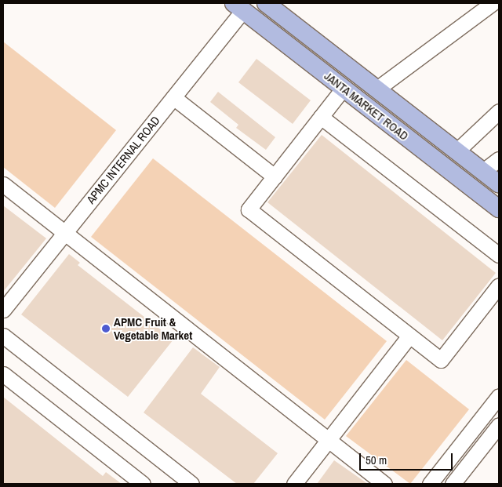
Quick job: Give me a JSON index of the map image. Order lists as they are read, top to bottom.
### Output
{
  "streets": {
    "main road": ["JANTA MARKET ROAD"],
    "street": ["APMC INTERNAL ROAD"]
  },
  "crossings": [
    ["JANTA MARKET ROAD", "APMC INTERNAL ROAD"]
  ],
  "places": ["APMC Fruit & Vegetable Market"],
  "scale_bar": "50 m"
}
